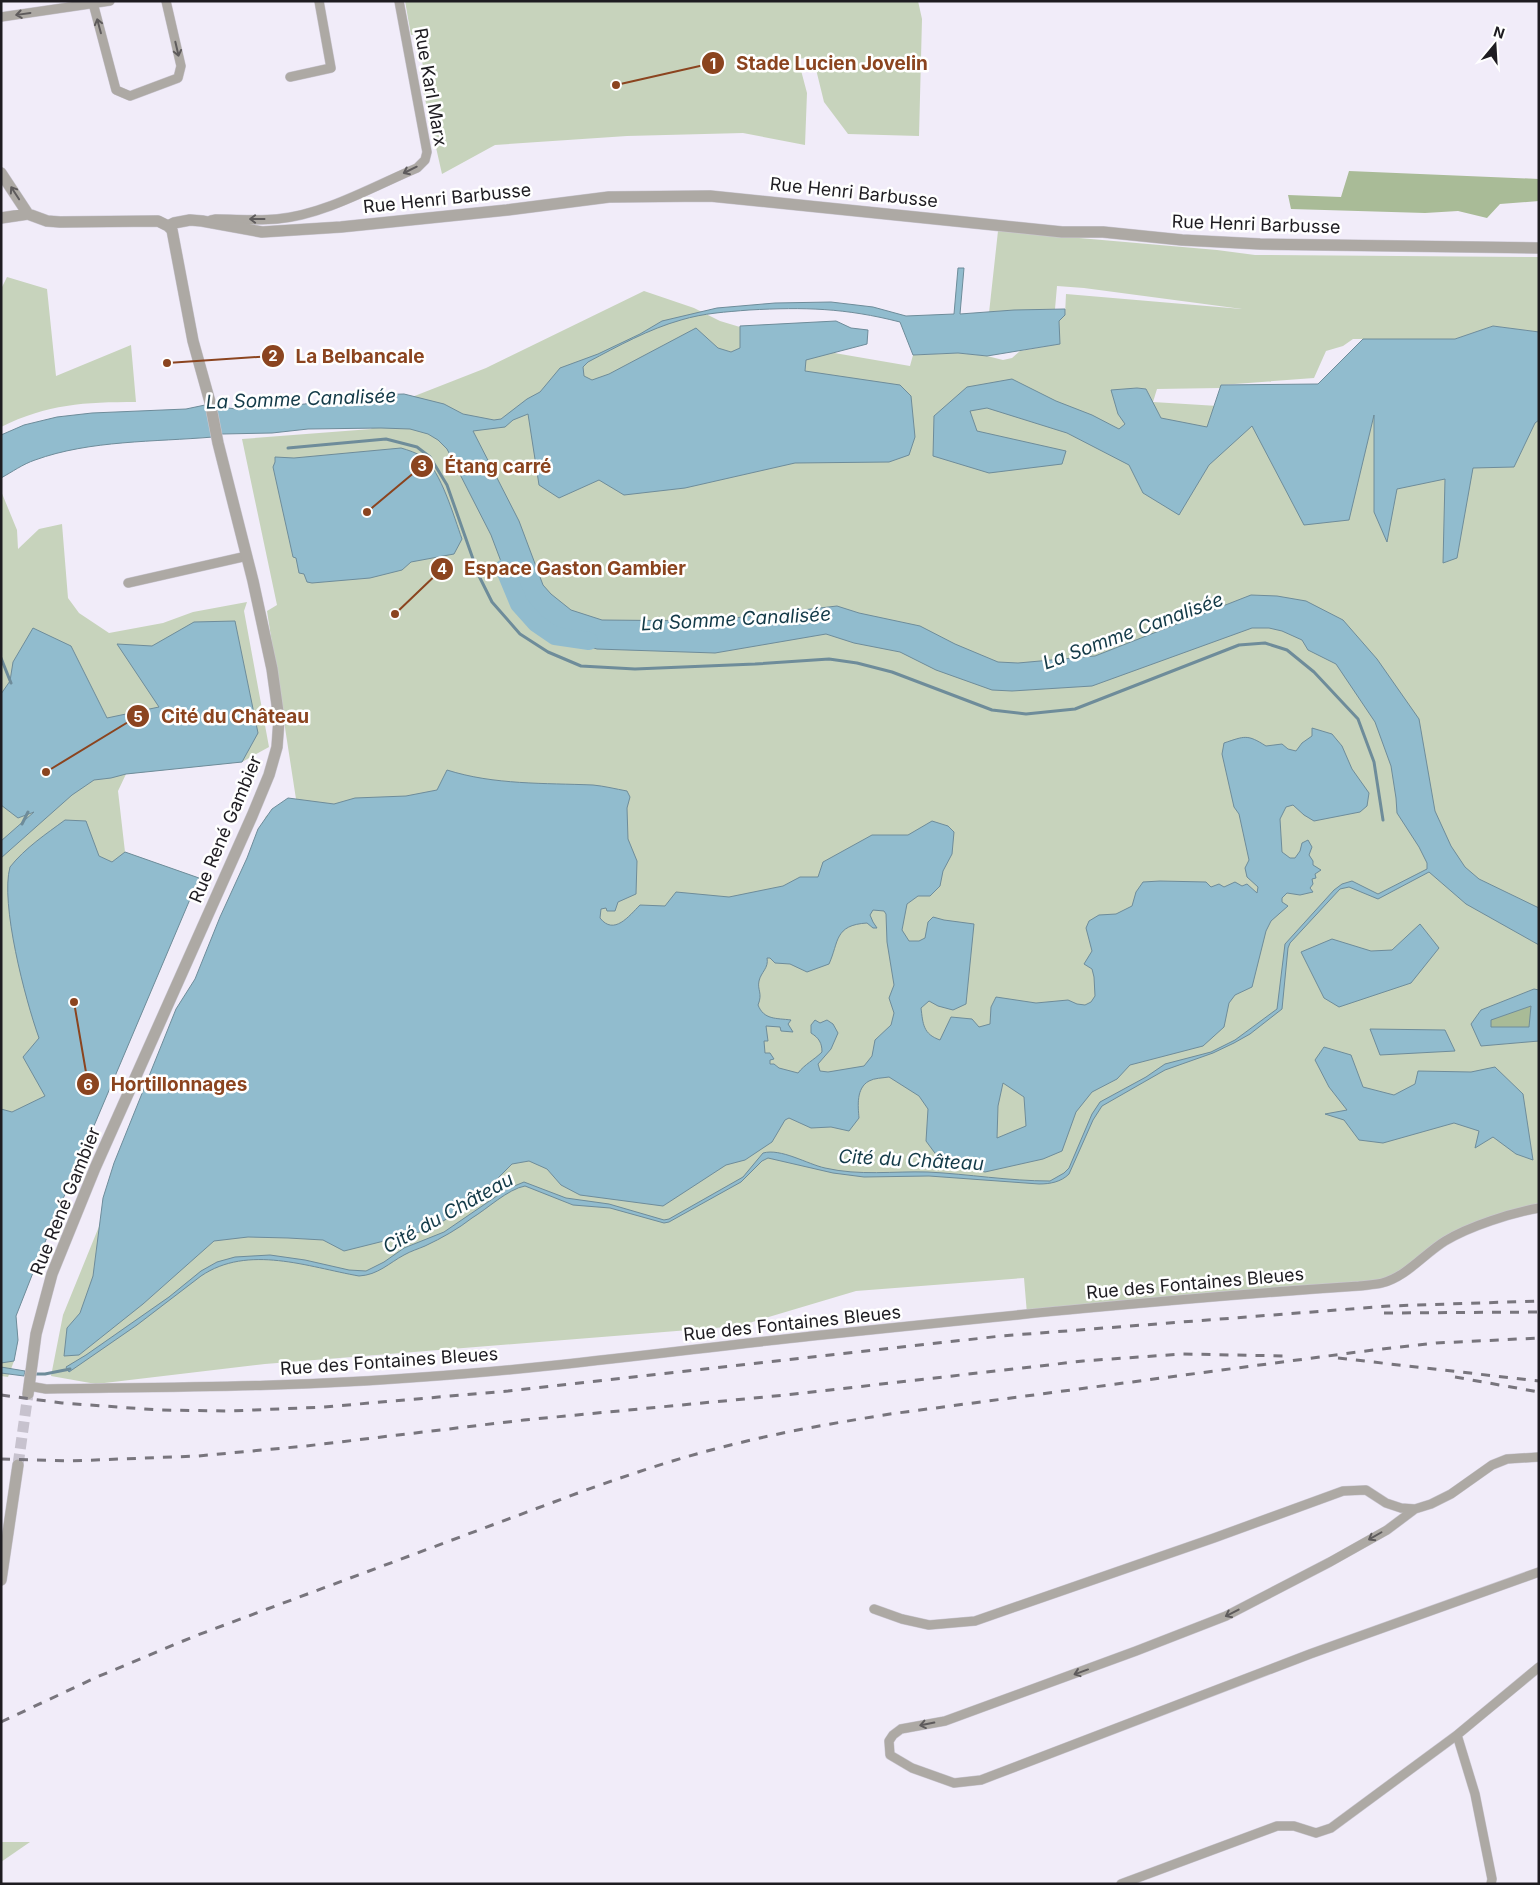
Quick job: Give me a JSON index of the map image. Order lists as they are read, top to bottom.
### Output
{
  "streets": {
    "street": [
      "Rue Karl Marx",
      "Rue Henri Barbusse",
      "Rue René Gambier",
      "Rue des Fontaines Bleues"
    ]
  },
  "crossings": [
    ["Rue Karl Marx", "Rue Henri Barbusse"],
    ["Rue Henri Barbusse", "Rue René Gambier"],
    ["Rue René Gambier", "Rue des Fontaines Bleues"]
  ],
  "water": ["La Somme Canalisée", "Cité du Château"],
  "places": [
    "Stade Lucien Jovelin",
    "La Belbancale",
    "Étang carré",
    "Espace Gaston Gambier",
    "Cité du Château",
    "Hortillonnages"
  ],
  "north": "top"
}
